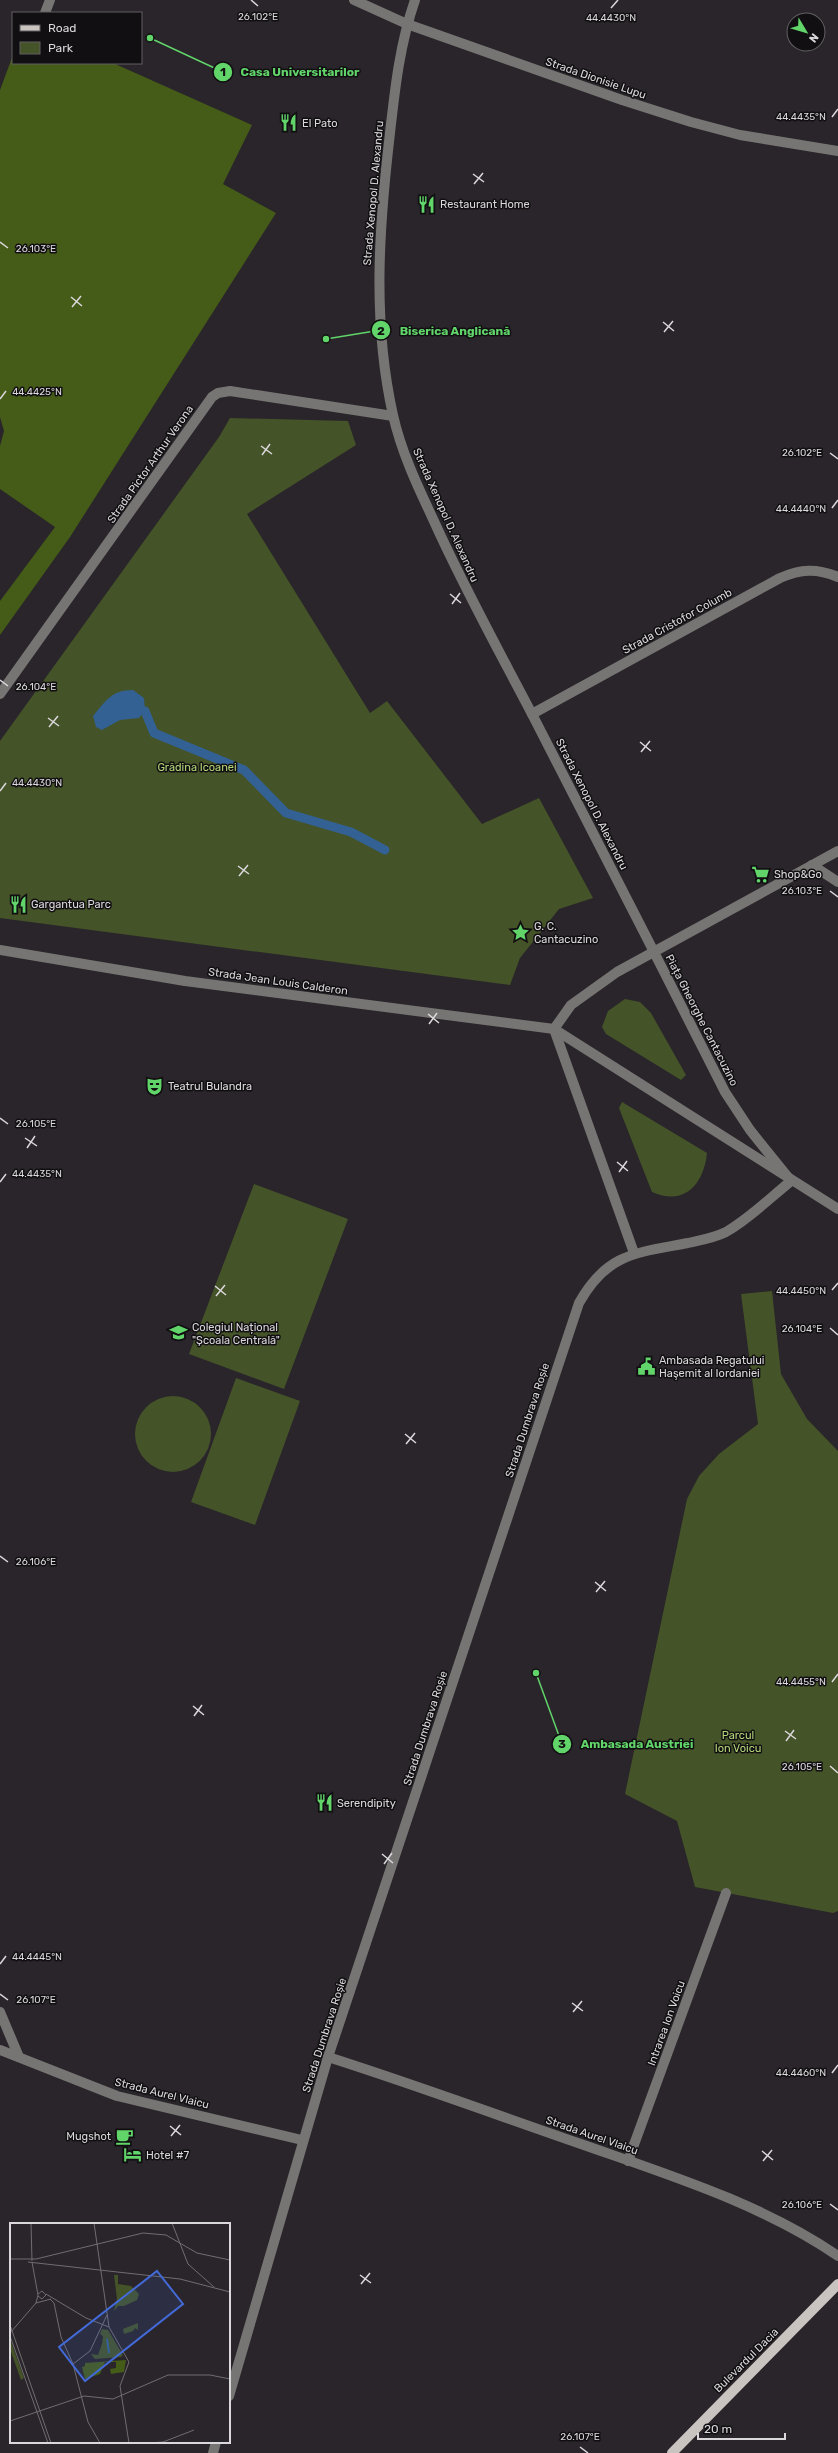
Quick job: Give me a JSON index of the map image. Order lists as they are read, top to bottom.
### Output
{
  "streets": {
    "main road": ["Bulevardul Dacia"],
    "street": [
      "Strada Dionisie Lupu",
      "Strada Xenopol D. Alexandru",
      "Strada Pictor Arthur Verona",
      "Strada Cristofor Columb",
      "Strada Jean Louis Calderon",
      "Piața Gheorghe Cantacuzino",
      "Strada Dumbrava Roșie",
      "Intrarea Ion Voicu",
      "Strada Aurel Vlaicu"
    ]
  },
  "crossings": [
    ["Strada Dionisie Lupu", "Strada Xenopol D. Alexandru"],
    ["Strada Xenopol D. Alexandru", "Strada Pictor Arthur Verona"],
    ["Strada Xenopol D. Alexandru", "Strada Cristofor Columb"],
    ["Strada Xenopol D. Alexandru", "Piața Gheorghe Cantacuzino"],
    ["Strada Jean Louis Calderon", "Piața Gheorghe Cantacuzino"],
    ["Strada Dumbrava Roșie", "Strada Aurel Vlaicu"],
    ["Intrarea Ion Voicu", "Strada Aurel Vlaicu"]
  ],
  "parks": ["Grădina Icoanei", "Parcul Ion Voicu"],
  "places": {
    "other": ["Casa Universitarilor", "Biserica Anglicană", "Ambasada Austriei"],
    "restaurant": [
      "El Pato",
      "Restaurant Home",
      "Gargantua Parc",
      "Serendipity"
    ],
    "supermarket": ["Shop&Go"],
    "place": ["G. C. Cantacuzino"],
    "theatre": ["Teatrul Bulandra"],
    "school or university": ["Colegiul Național \"Școala Centrală\""],
    "public building": ["Ambasada Regatului Haşemit al Iordaniei"],
    "cafe": ["Mugshot"],
    "hotel": ["Hotel #7"]
  },
  "legend": ["Road", "Park"],
  "scale_bar": "20 m",
  "north": "bottom right",
  "coordinates": [
    "26.102°E",
    "44.4430°N",
    "44.4435°N",
    "26.103°E",
    "44.4425°N",
    "44.4440°N",
    "26.104°E",
    "26.105°E",
    "44.4450°N",
    "26.106°E",
    "44.4455°N",
    "44.4445°N",
    "26.107°E",
    "44.4460°N"
  ]
}
